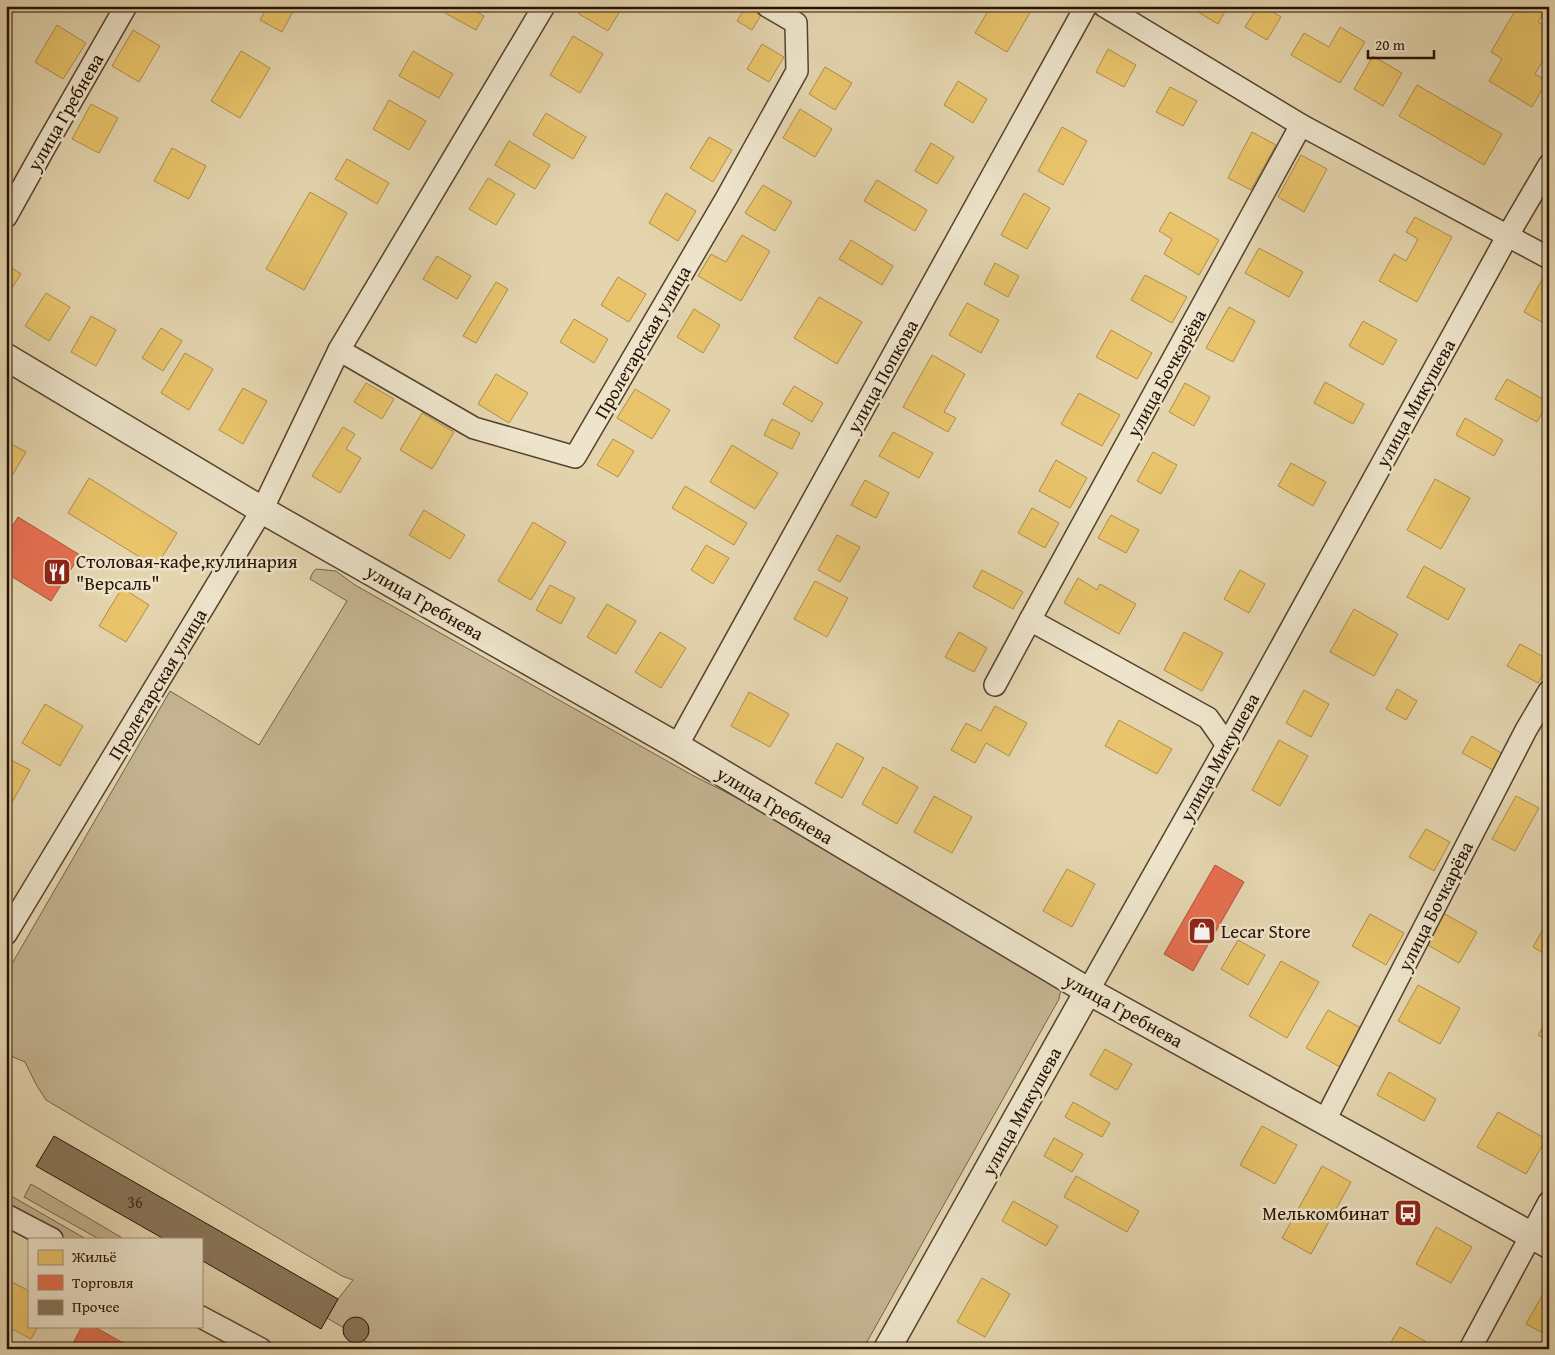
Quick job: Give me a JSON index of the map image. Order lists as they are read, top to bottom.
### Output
{
  "streets": {
    "street": [
      "улица Гребнева",
      "Пролетарская улица",
      "улица Бочкарёва",
      "улица Попкова",
      "улица Микушева"
    ]
  },
  "crossings": [
    ["улица Гребнева", "Пролетарская улица"],
    ["улица Гребнева", "улица Бочкарёва"],
    ["улица Гребнева", "улица Попкова"],
    ["улица Гребнева", "улица Микушева"]
  ],
  "places": {
    "restaurant": ["Столовая-кафе,кулинария \"Версаль\""],
    "shop": ["Lecar Store"],
    "bus stop": ["Мелькомбинат"]
  },
  "house_numbers": ["36"],
  "legend": ["Жильё", "Торговля", "Прочее"],
  "scale_bar": "20 m"
}
